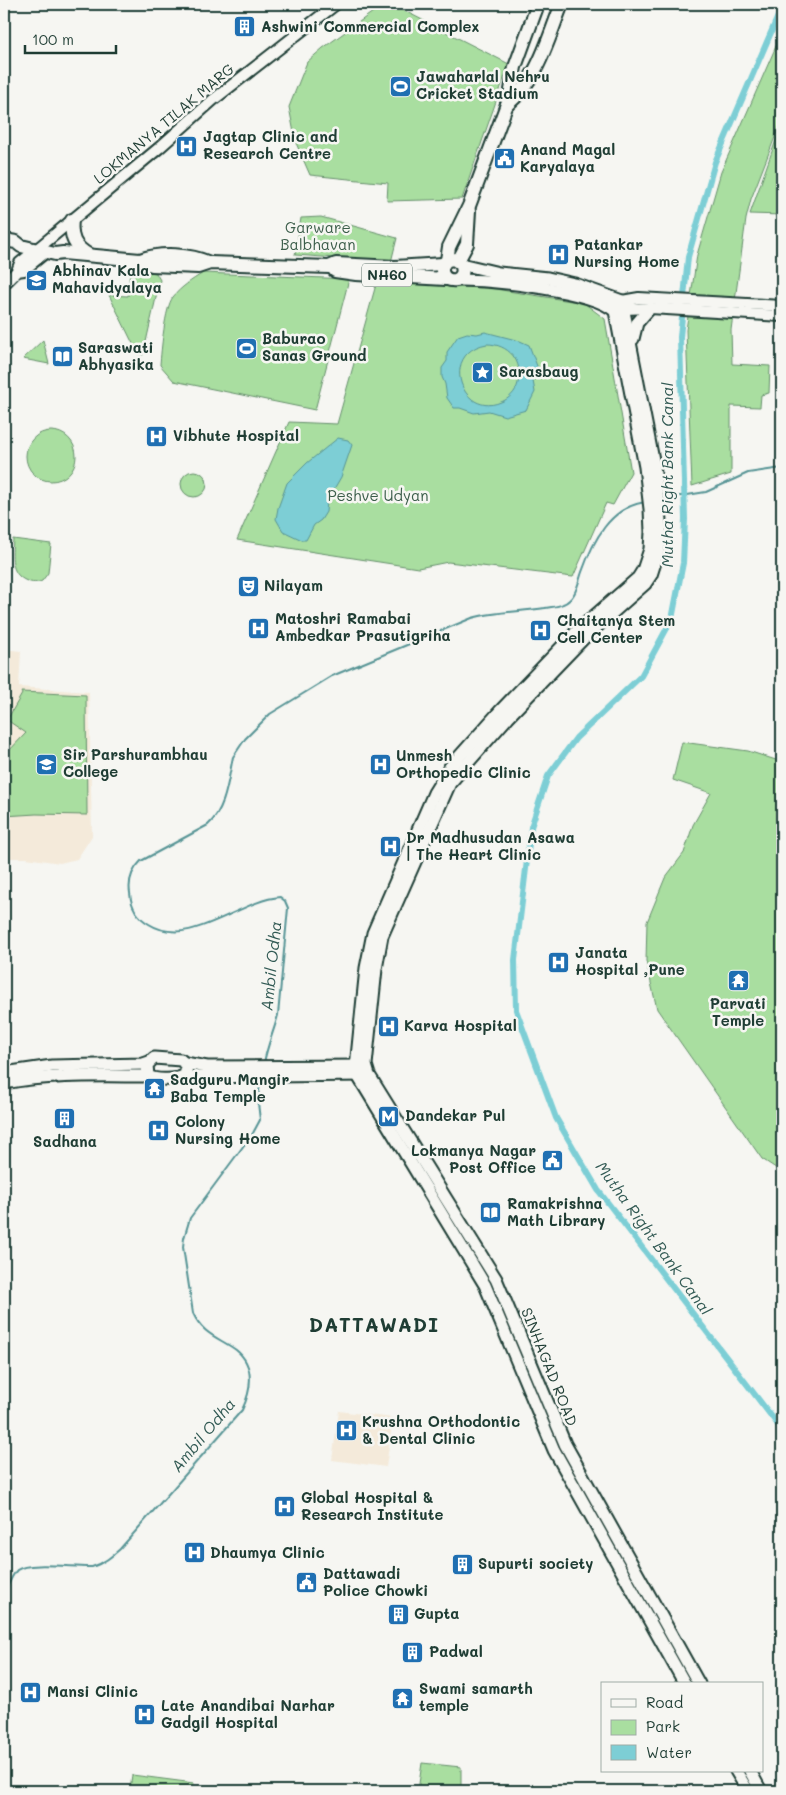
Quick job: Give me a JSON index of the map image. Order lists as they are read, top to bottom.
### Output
{
  "streets": {
    "highway": ["NH60"],
    "main road": ["LOKMANYA TILAK MARG", "SINHAGAD ROAD"]
  },
  "crossings": [
    ["LOKMANYA TILAK MARG", "NH60"]
  ],
  "districts": ["DATTAWADI"],
  "water": ["Mutha Right Bank Canal", "Ambil Odha"],
  "parks": ["Garware Balbhavan", "Peshve Udyan"],
  "places": {
    "building": [
      "Ashwini Commercial Complex",
      "Sadhana",
      "Supurti society",
      "Gupta",
      "Padwal"
    ],
    "sports": ["Jawaharlal Nehru Cricket Stadium", "Baburao Sanas Ground"],
    "hospital": [
      "Jagtap Clinic and Research Centre",
      "Patankar Nursing Home",
      "Vibhute Hospital",
      "Matoshri Ramabai Ambedkar Prasutigriha",
      "Chaitanya Stem Cell Center",
      "Unmesh Orthopedic Clinic",
      "Dr Madhusudan Asawa | The Heart Clinic",
      "Janata Hospital ,Pune",
      "Karva Hospital",
      "Colony Nursing Home",
      "Krushna Orthodontic & Dental Clinic",
      "Global Hospital & Research Institute",
      "Dhaumya Clinic",
      "Mansi Clinic",
      "Late Anandibai Narhar Gadgil Hospital"
    ],
    "public building": ["Anand Magal Karyalaya", "Lokmanya Nagar Post Office", "Dattawadi Police Chowki"],
    "school or university": ["Abhinav Kala Mahavidyalaya", "Sir Parshurambhau College"],
    "library": ["Saraswati Abhyasika", "Ramakrishna Math Library"],
    "place": ["Sarasbaug"],
    "theatre": ["Nilayam"],
    "temple": ["Parvati Temple", "Sadguru Mangir Baba Temple", "Swami samarth temple"],
    "metro station": ["Dandekar Pul"]
  },
  "legend": ["Road", "Park", "Water"],
  "scale_bar": "100 m"
}
